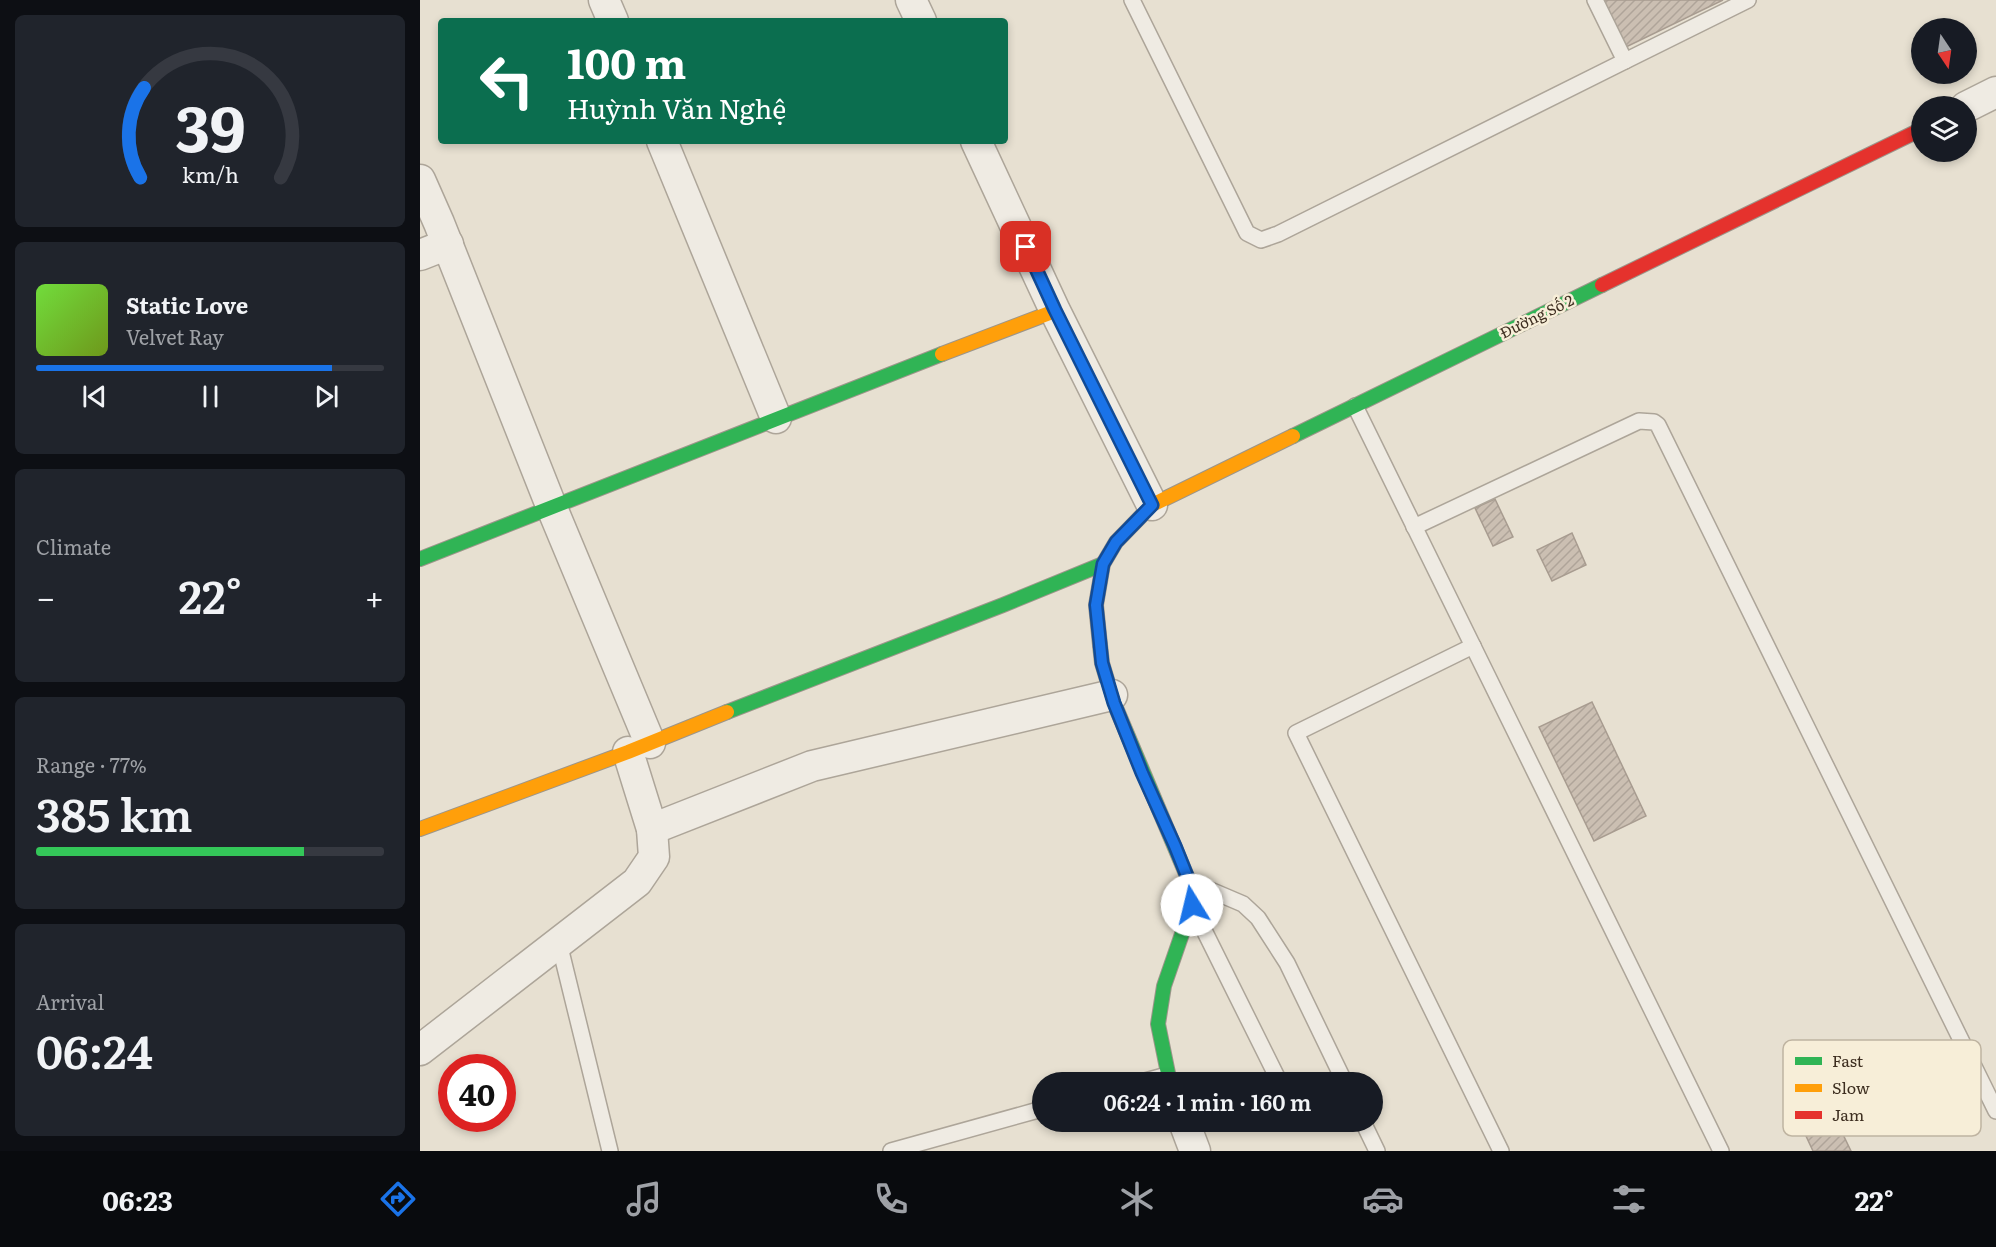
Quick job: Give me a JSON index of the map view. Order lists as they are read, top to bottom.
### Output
{
  "streets": {
    "street": ["Đường Số 2"]
  },
  "legend": ["Fast", "Slow", "Jam"],
  "north": "bottom",
  "page": {
    "turn": ["100 m", "Huỳnh Văn Nghệ"],
    "song": ["Static Love", "Velvet Ray"],
    "tile": [
      "Climate",
      ["Range · 77%", "385 km"],
      ["Arrival", "06:24"]
    ],
    "heat": ["−", "22°", "+"],
    "limit": "40",
    "trip": "06:24 · 1 min · 160 m",
    "tabs": ["06:23", "22°"],
    "gauge": ["39", "km/h"]
  }
}
